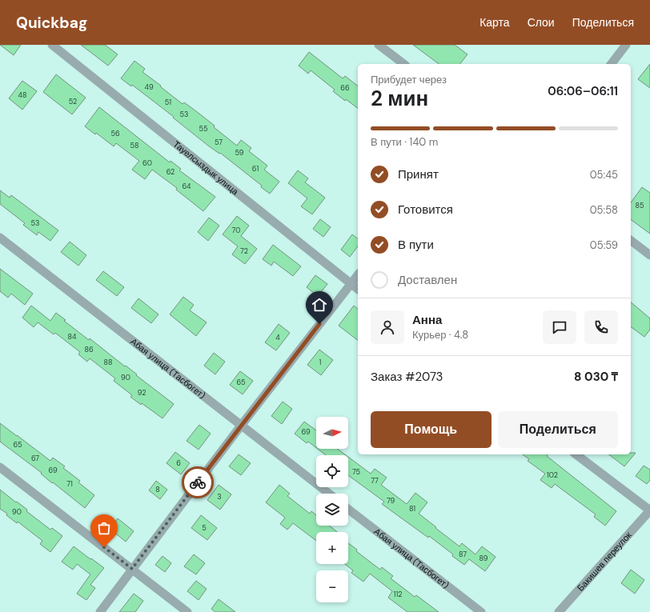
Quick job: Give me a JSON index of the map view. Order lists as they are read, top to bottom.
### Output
{
  "streets": {
    "street": ["Тауелсыздык улица", "Абая улица (Тасбогет)", "Бакишев переулок"]
  },
  "house_numbers": [
    "49",
    "66",
    "48",
    "52",
    "51",
    "53",
    "55",
    "56",
    "57",
    "58",
    "59",
    "60",
    "61",
    "62",
    "64",
    "85",
    "53",
    "70",
    "72",
    "84",
    "4",
    "86",
    "88",
    "1",
    "90",
    "65",
    "92",
    "69",
    "65",
    "67",
    "6",
    "69",
    "75",
    "102",
    "77",
    "71",
    "8",
    "3",
    "79",
    "81",
    "90",
    "5",
    "87",
    "89",
    "112"
  ],
  "north": "right",
  "page": {
    "header": "Quickbag",
    "nav": ["Карта", "Слои", "Поделиться"],
    "heading": ["2 мин", "Прибудет через", "06:06–06:11"],
    "panel": [
      "Анна",
      "Курьер · 4.8",
      "Заказ #2073",
      "8 030 ₸"
    ],
    "bar": "В пути · 140 m",
    "list": [
      ["Принят", "05:45"],
      ["Готовится", "05:58"],
      ["В пути", "05:59"],
      "Доставлен"
    ],
    "buttons": ["Помощь", "Поделиться"],
    "map_buttons": ["+", "−"]
  }
}
